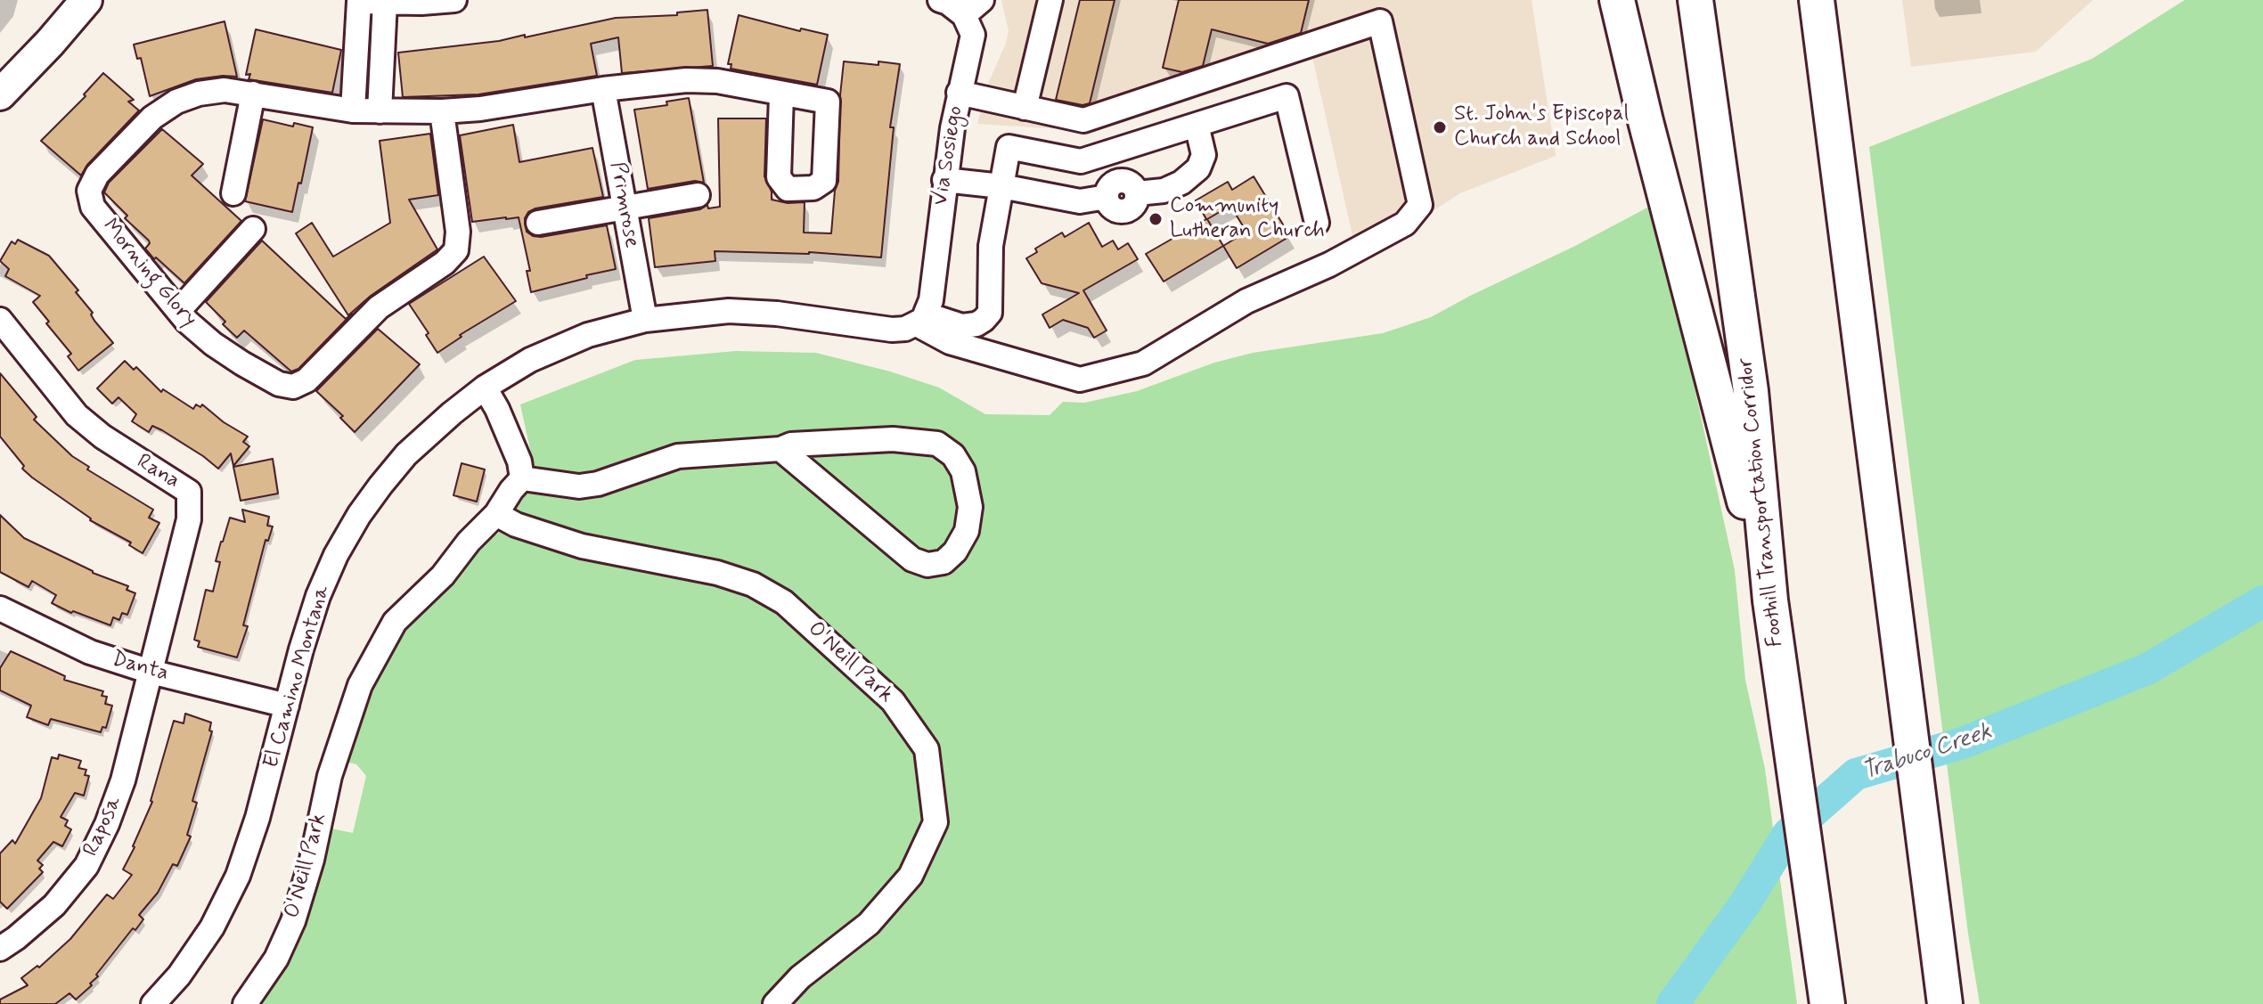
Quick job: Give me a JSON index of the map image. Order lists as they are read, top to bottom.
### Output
{
  "streets": {
    "highway": ["Foothill Transportation Corridor"],
    "street": [
      "Via Sosiego",
      "Primrose",
      "Morning Glory",
      "Rana",
      "O'Neill Park",
      "Danta",
      "El Camino Montana",
      "Raposa"
    ]
  },
  "crossings": [
    ["Via Sosiego", "El Camino Montana"],
    ["Primrose", "Morning Glory"],
    ["Primrose", "El Camino Montana"],
    ["Rana", "Danta"],
    ["Rana", "Raposa"],
    ["Danta", "El Camino Montana"],
    ["Danta", "Raposa"]
  ],
  "water": ["Trabuco Creek"],
  "places": ["St. John's Episcopal Church and School", "Community Lutheran Church"]
}
